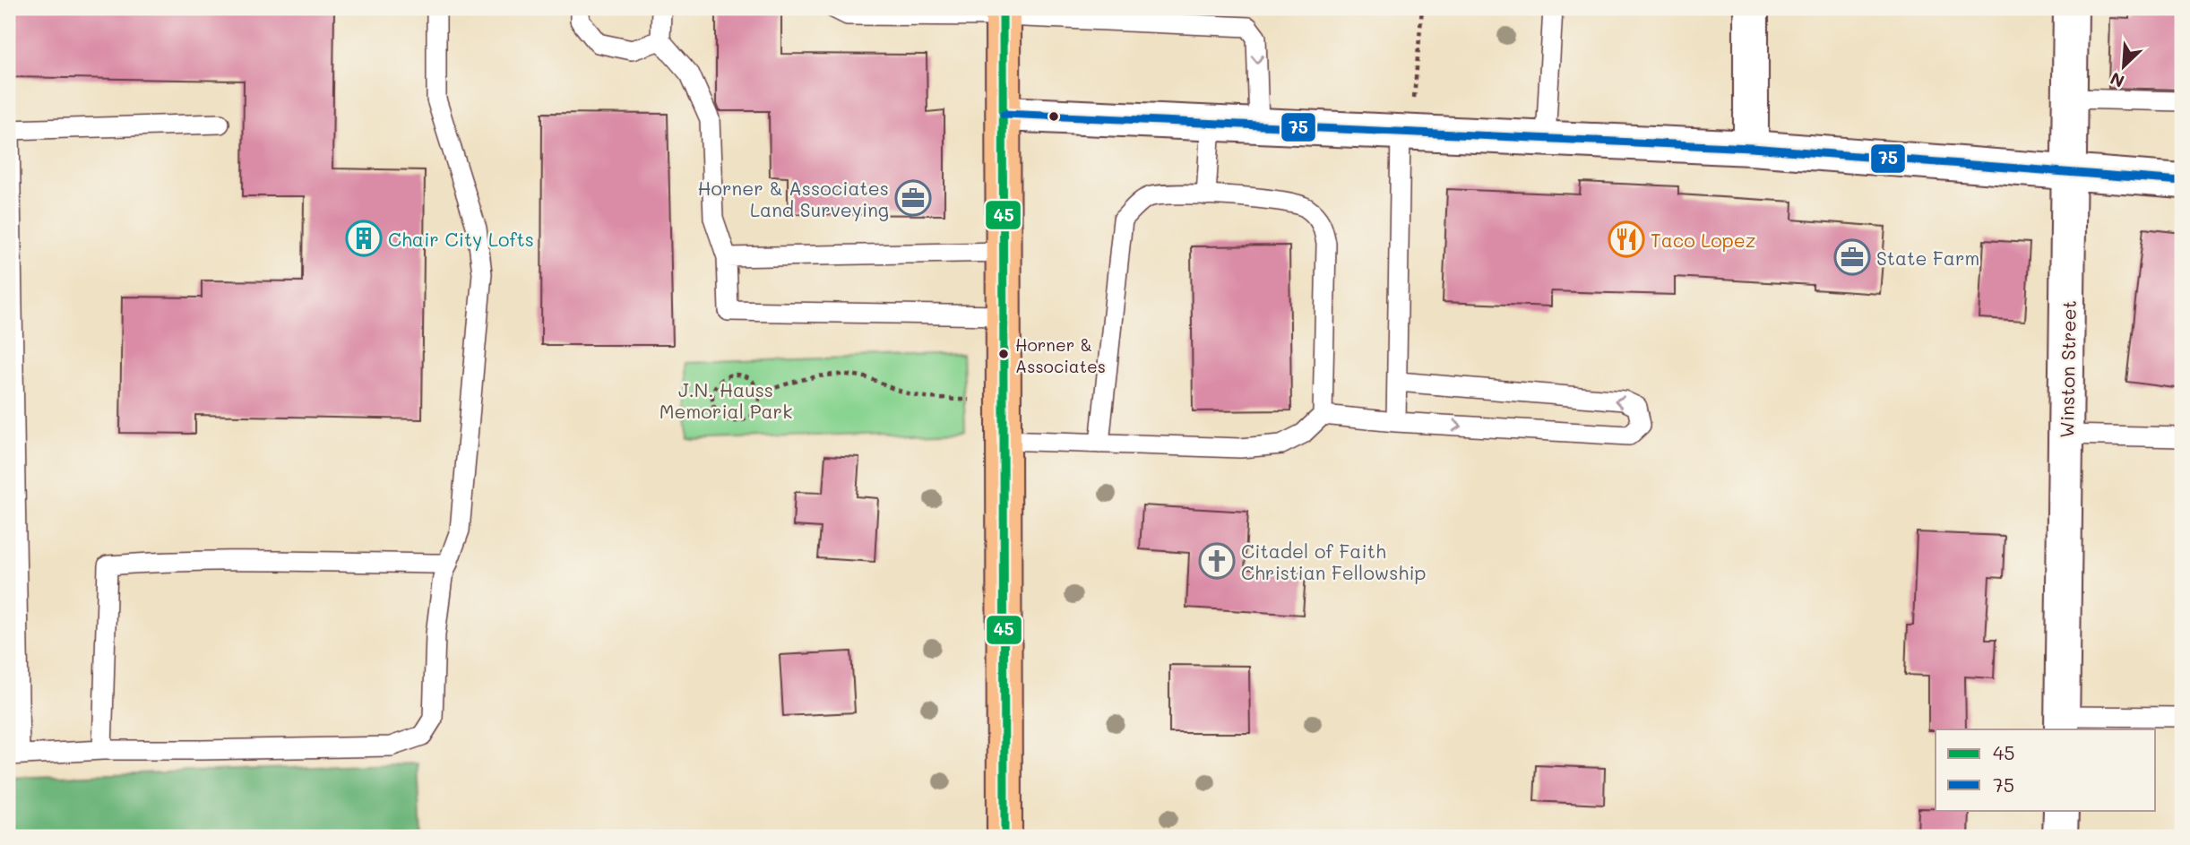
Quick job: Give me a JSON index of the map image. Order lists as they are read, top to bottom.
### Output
{
  "streets": {
    "street": ["Winston Street"]
  },
  "parks": ["J.N. Hauss Memorial Park"],
  "places": {
    "office": ["Horner & Associates Land Surveying", "State Farm"],
    "building": ["Chair City Lofts"],
    "restaurant": ["Taco Lopez"],
    "other": ["Horner & Associates"],
    "church": ["Citadel of Faith Christian Fellowship"]
  },
  "lines": ["transit line 45", "transit line 75"],
  "legend": ["45", "75"],
  "north": "bottom left"
}
